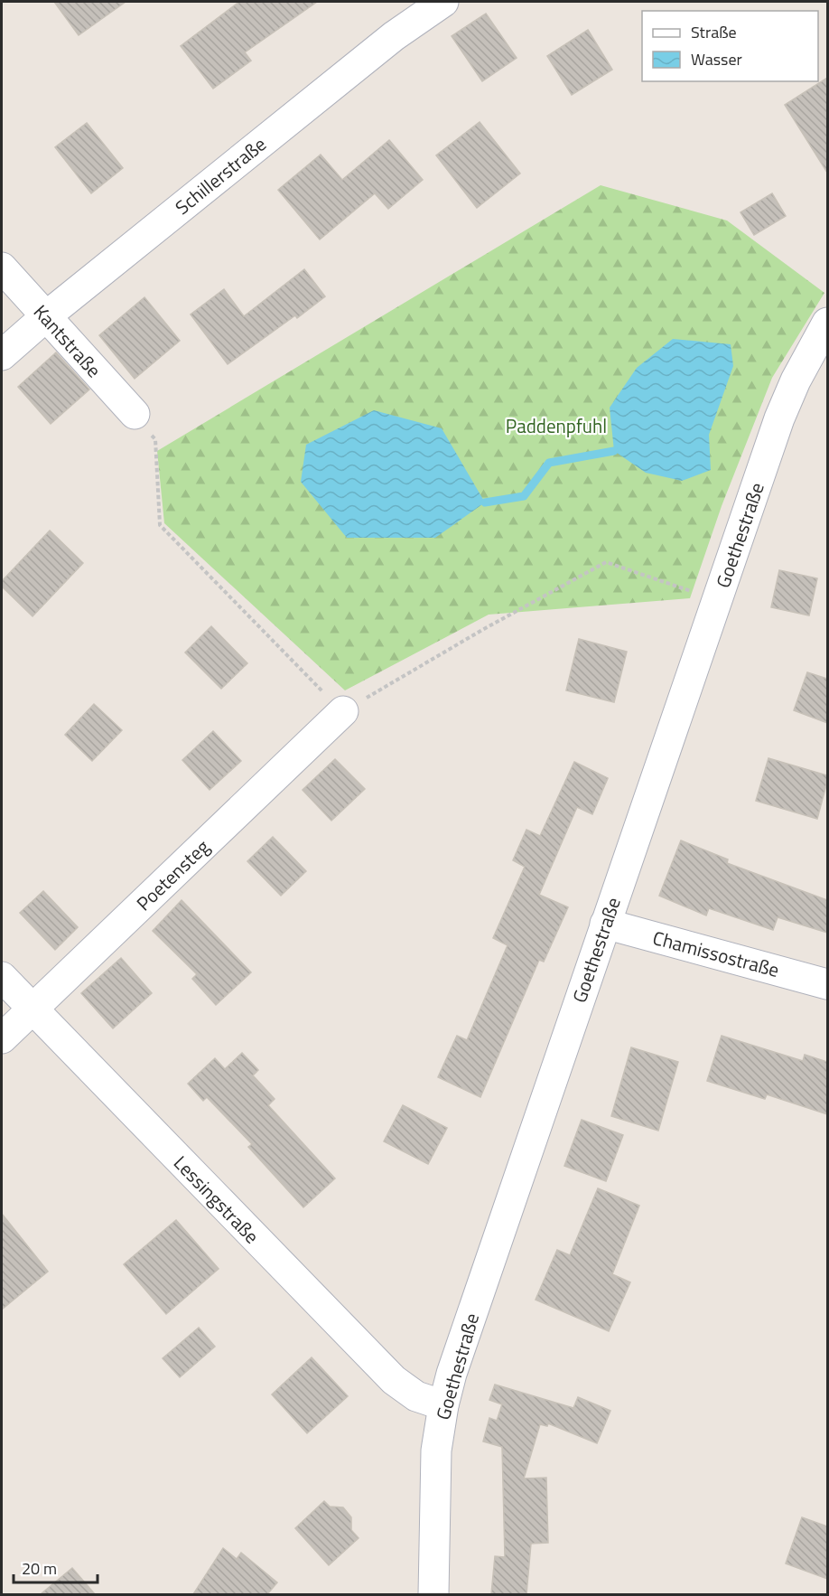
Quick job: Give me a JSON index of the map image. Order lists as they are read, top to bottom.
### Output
{
  "streets": {
    "street": [
      "Schillerstraße",
      "Kantstraße",
      "Goethestraße",
      "Poetensteg",
      "Chamissostraße",
      "Lessingstraße"
    ]
  },
  "crossings": [
    ["Schillerstraße", "Kantstraße"],
    ["Goethestraße", "Chamissostraße"],
    ["Goethestraße", "Lessingstraße"],
    ["Poetensteg", "Lessingstraße"]
  ],
  "parks": ["Paddenpfuhl"],
  "legend": ["Straße", "Wasser"],
  "scale_bar": "20 m"
}
